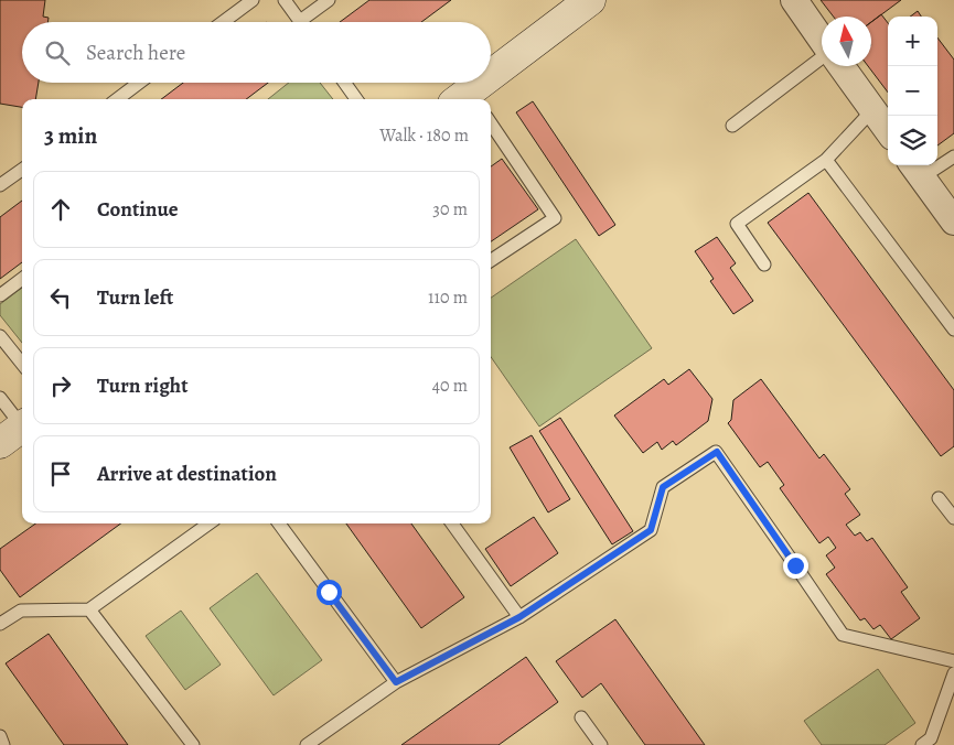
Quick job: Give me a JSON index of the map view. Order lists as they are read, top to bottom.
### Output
{
  "north": "top",
  "page": {
    "map_buttons": ["+", "−"],
    "search": "Search here",
    "heading": ["3 min", "Walk · 180 m"],
    "list": [
      ["Continue", "30 m"],
      ["Turn left", "110 m"],
      ["Turn right", "40 m"],
      "Arrive at destination"
    ]
  }
}
